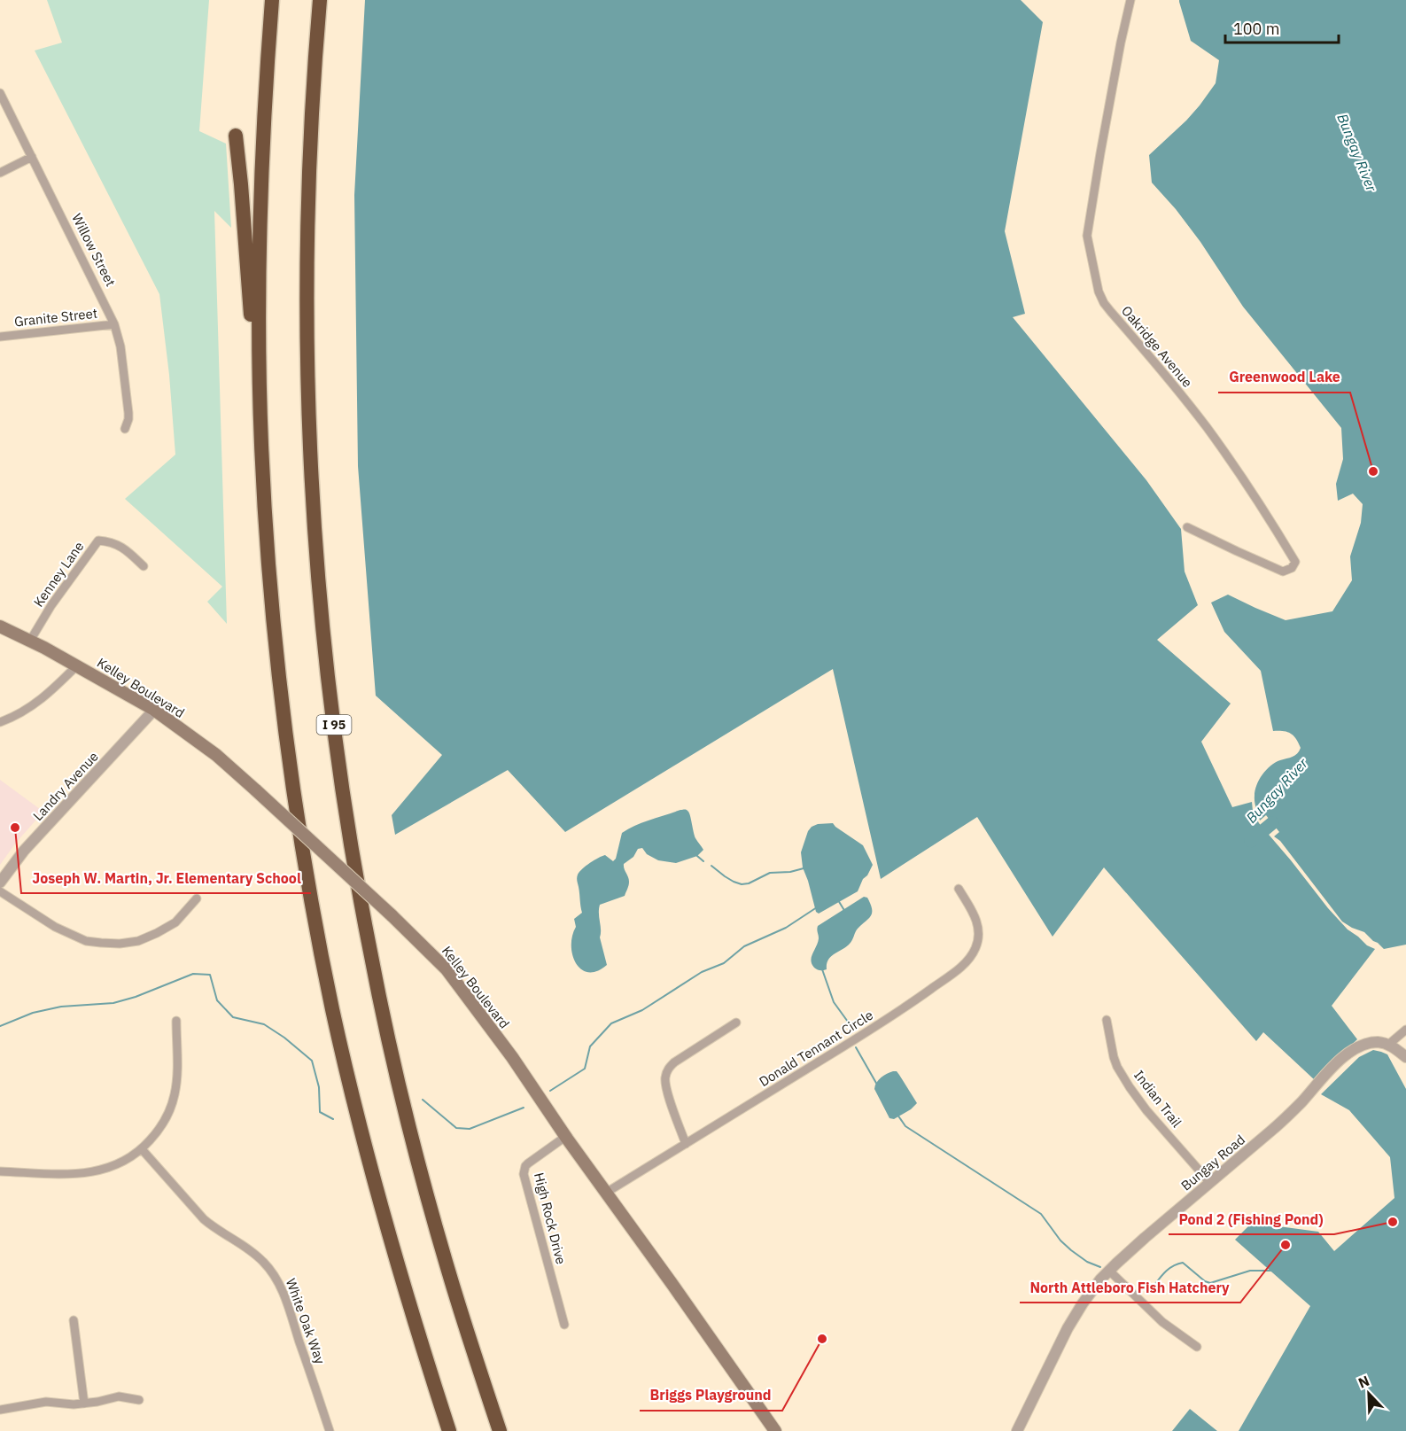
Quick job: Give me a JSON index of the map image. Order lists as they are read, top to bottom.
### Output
{
  "streets": {
    "highway": ["I 95"],
    "main road": ["Kelley Boulevard"],
    "street": [
      "Willow Street",
      "Granite Street",
      "Oakridge Avenue",
      "Kenney Lane",
      "Landry Avenue",
      "Donald Tennant Circle",
      "Indian Trail",
      "Bungay Road",
      "High Rock Drive",
      "White Oak Way"
    ]
  },
  "crossings": [
    ["Willow Street", "Granite Street"],
    ["Kenney Lane", "Kelley Boulevard"],
    ["Kelley Boulevard", "Landry Avenue"],
    ["Kelley Boulevard", "Donald Tennant Circle"],
    ["Kelley Boulevard", "High Rock Drive"],
    ["Indian Trail", "Bungay Road"]
  ],
  "water": ["Bungay River"],
  "places": [
    "Greenwood Lake",
    "Joseph W. Martin, Jr. Elementary School",
    "Pond 2 (Fishing Pond)",
    "North Attleboro Fish Hatchery",
    "Briggs Playground"
  ],
  "scale_bar": "100 m",
  "north": "top left"
}
